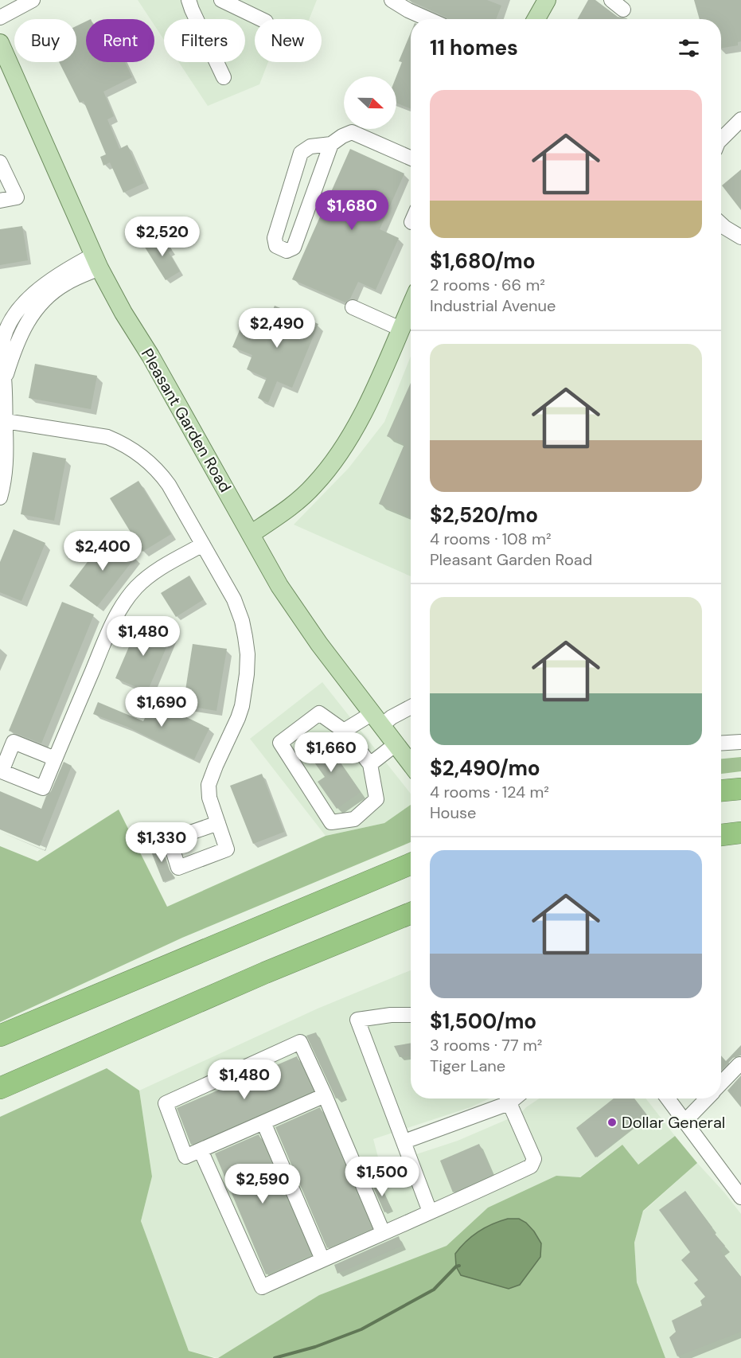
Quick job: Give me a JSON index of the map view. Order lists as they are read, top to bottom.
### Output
{
  "streets": {
    "main road": ["Pleasant Garden Road"]
  },
  "places": ["Dollar General"],
  "north": "right",
  "page": {
    "chip": [
      "Buy",
      "Rent",
      "Filters",
      "New"
    ],
    "heading": "11 homes",
    "list": [
      {
        "name": "$1,680/mo",
        "note": "2 rooms · 66 m² · Industrial Avenue"
      },
      {
        "name": "$2,520/mo",
        "note": "4 rooms · 108 m² · Pleasant Garden Road"
      },
      {
        "name": "$2,490/mo",
        "note": "4 rooms · 124 m² · House"
      },
      {
        "name": "$1,500/mo",
        "note": "3 rooms · 77 m² · Tiger Lane"
      }
    ],
    "price": [
      "$1,680",
      "$2,520",
      "$2,490",
      "$2,400",
      "$1,480",
      "$1,690",
      "$1,660",
      "$1,330",
      "$1,480",
      "$1,500",
      "$2,590"
    ]
  }
}
